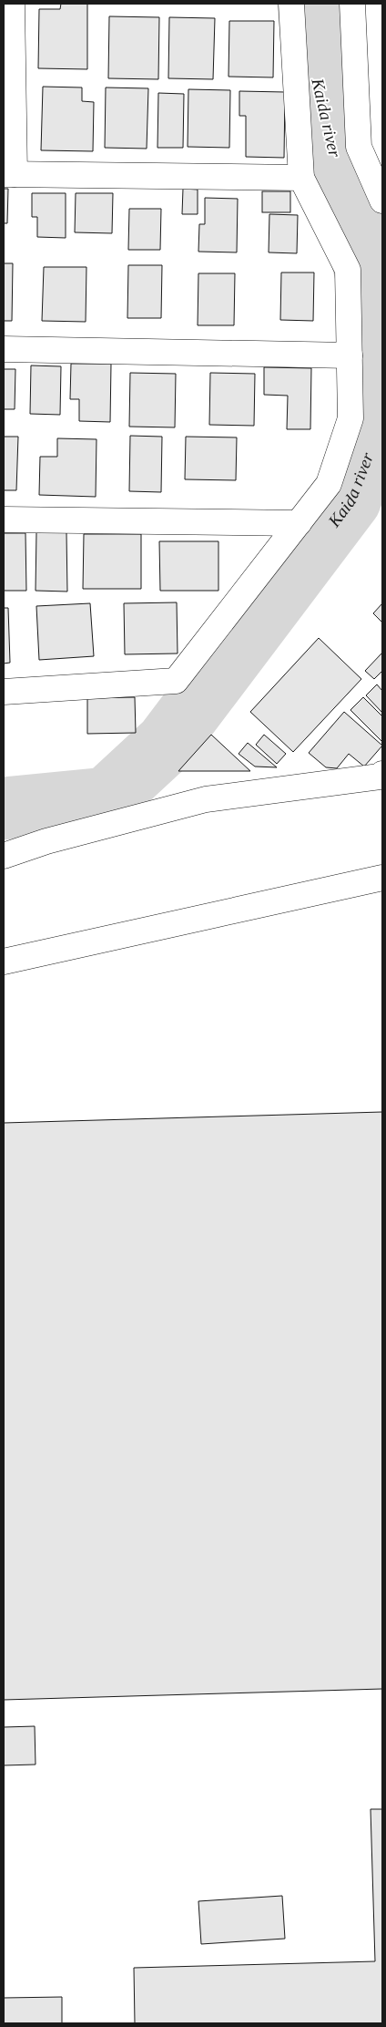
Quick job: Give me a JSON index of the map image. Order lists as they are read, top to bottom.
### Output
{
  "water": ["Kaida river"]
}
